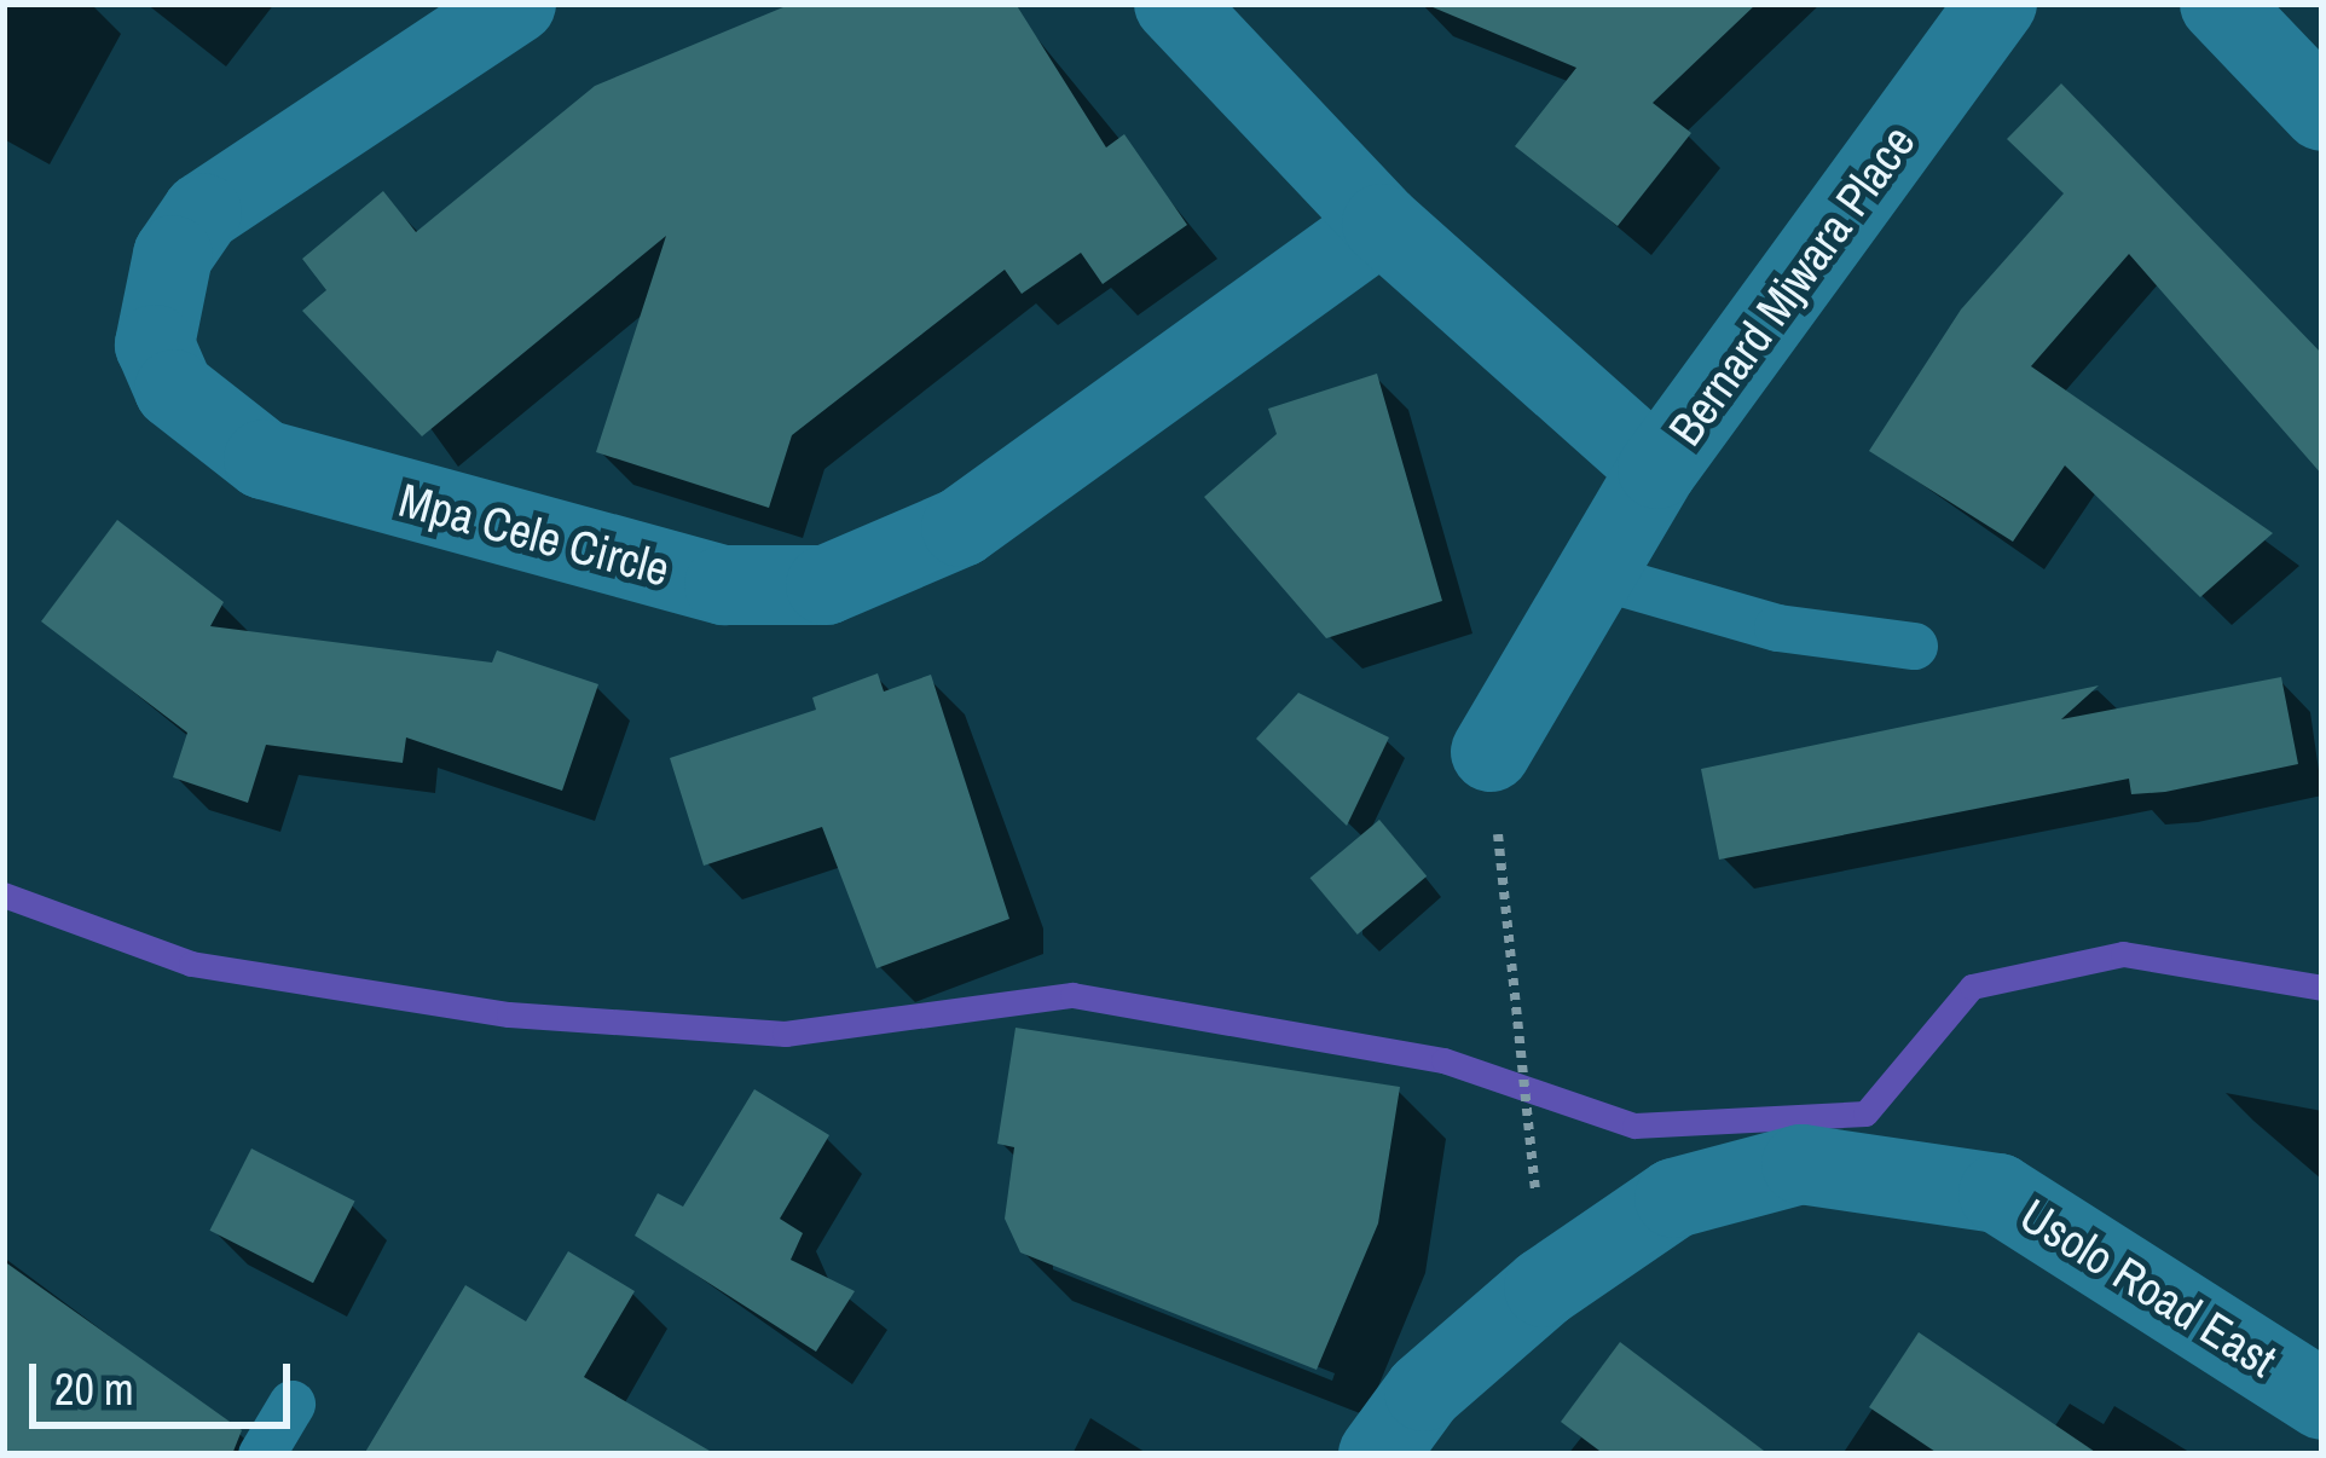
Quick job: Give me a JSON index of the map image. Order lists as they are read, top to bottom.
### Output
{
  "streets": {
    "street": ["Bernard Mjwara Place", "Mpa Cele Circle", "Usolo Road East"]
  },
  "scale_bar": "20 m"
}
